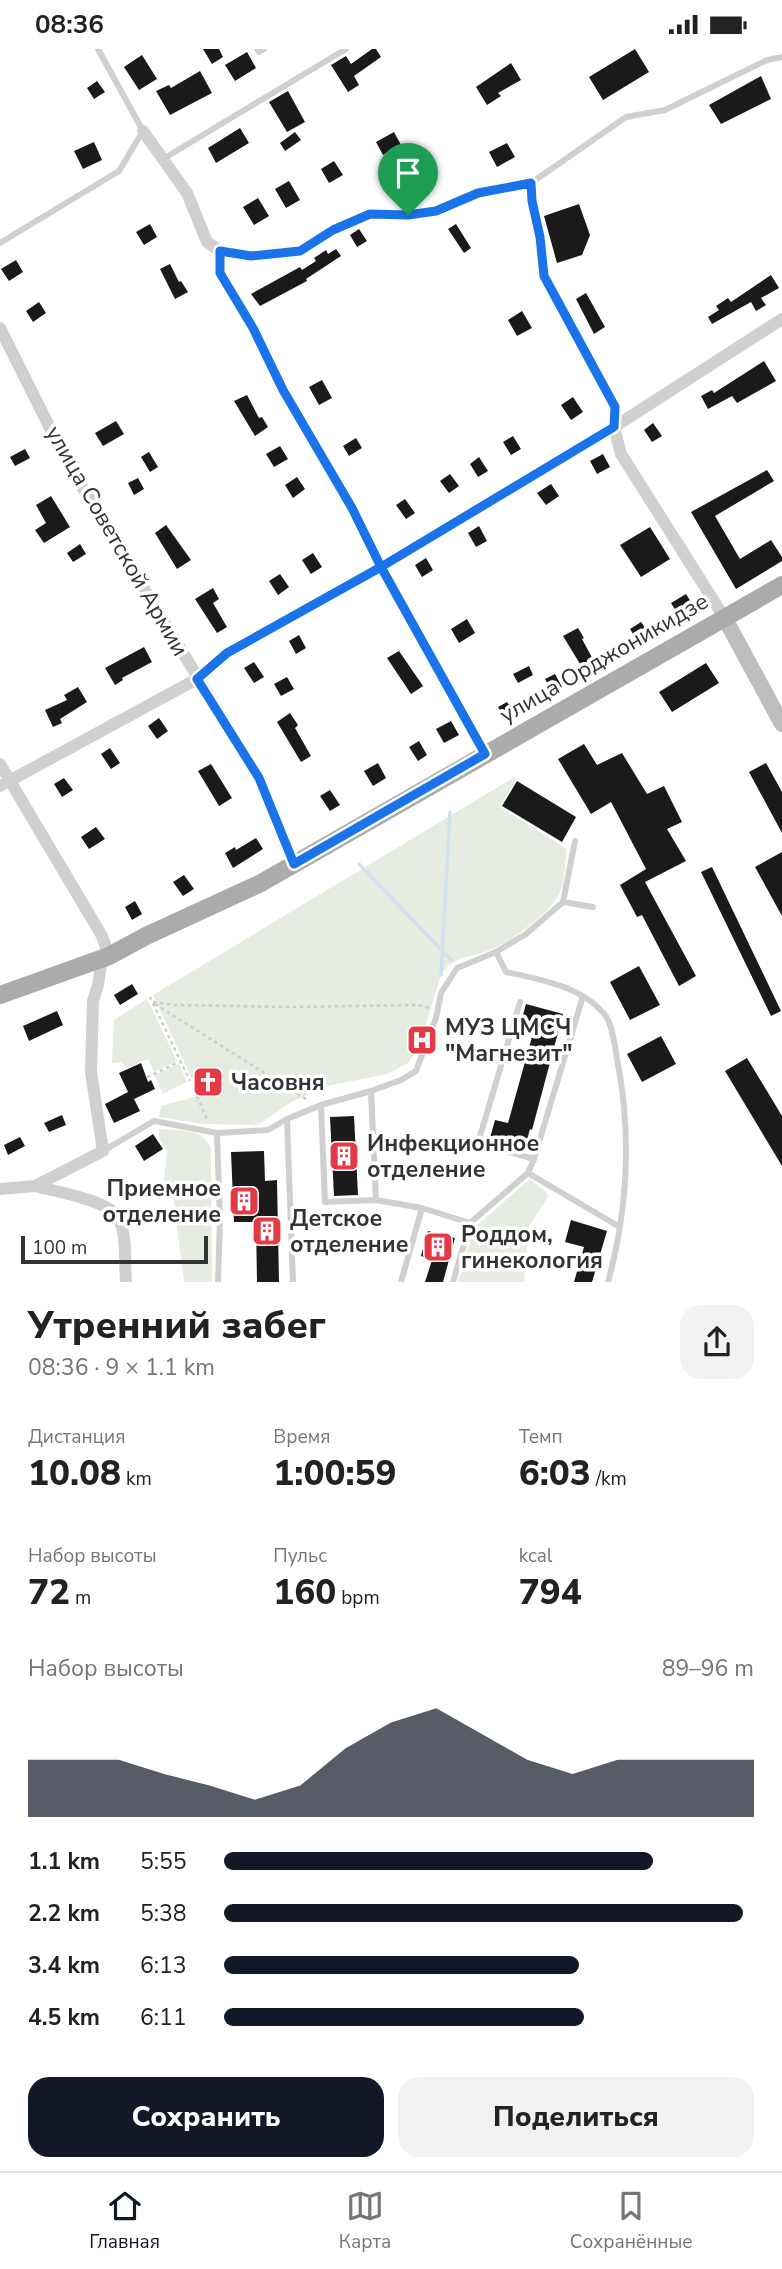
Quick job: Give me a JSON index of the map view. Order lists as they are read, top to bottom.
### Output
{
  "streets": {
    "main road": ["улица Орджоникидзе"],
    "street": ["улица Советской Армии"]
  },
  "crossings": [
    ["улица Советской Армии", "улица Орджоникидзе"]
  ],
  "places": {
    "hospital": ["МУЗ ЦМСЧ \"Магнезит\""],
    "church": ["Часовня"],
    "building": [
      "Инфекционное отделение",
      "Приемное отделение",
      "Детское отделение",
      "Роддом, гинекология"
    ]
  },
  "scale_bar": "100 m",
  "page": {
    "status": "08:36",
    "scale": "100 m",
    "heading": ["Утренний забег", "08:36 · 9 × 1.1 km"],
    "stats": [
      ["Дистанция", "10.08 km"],
      ["Время", "1:00:59"],
      ["Темп", "6:03 /km"],
      ["Набор высоты", "72 m"],
      ["Пульс", "160 bpm"],
      ["kcal", "794"]
    ],
    "chart": ["Набор высоты", "89–96 m"],
    "list": [
      {
        "name": "1.1 km",
        "note": "5:55"
      },
      {
        "name": "2.2 km",
        "note": "5:38"
      },
      {
        "name": "3.4 km",
        "note": "6:13"
      },
      {
        "name": "4.5 km",
        "note": "6:11"
      }
    ],
    "buttons": ["Сохранить", "Поделиться"],
    "tabs": ["Главная", "Карта", "Сохранённые"]
  }
}
